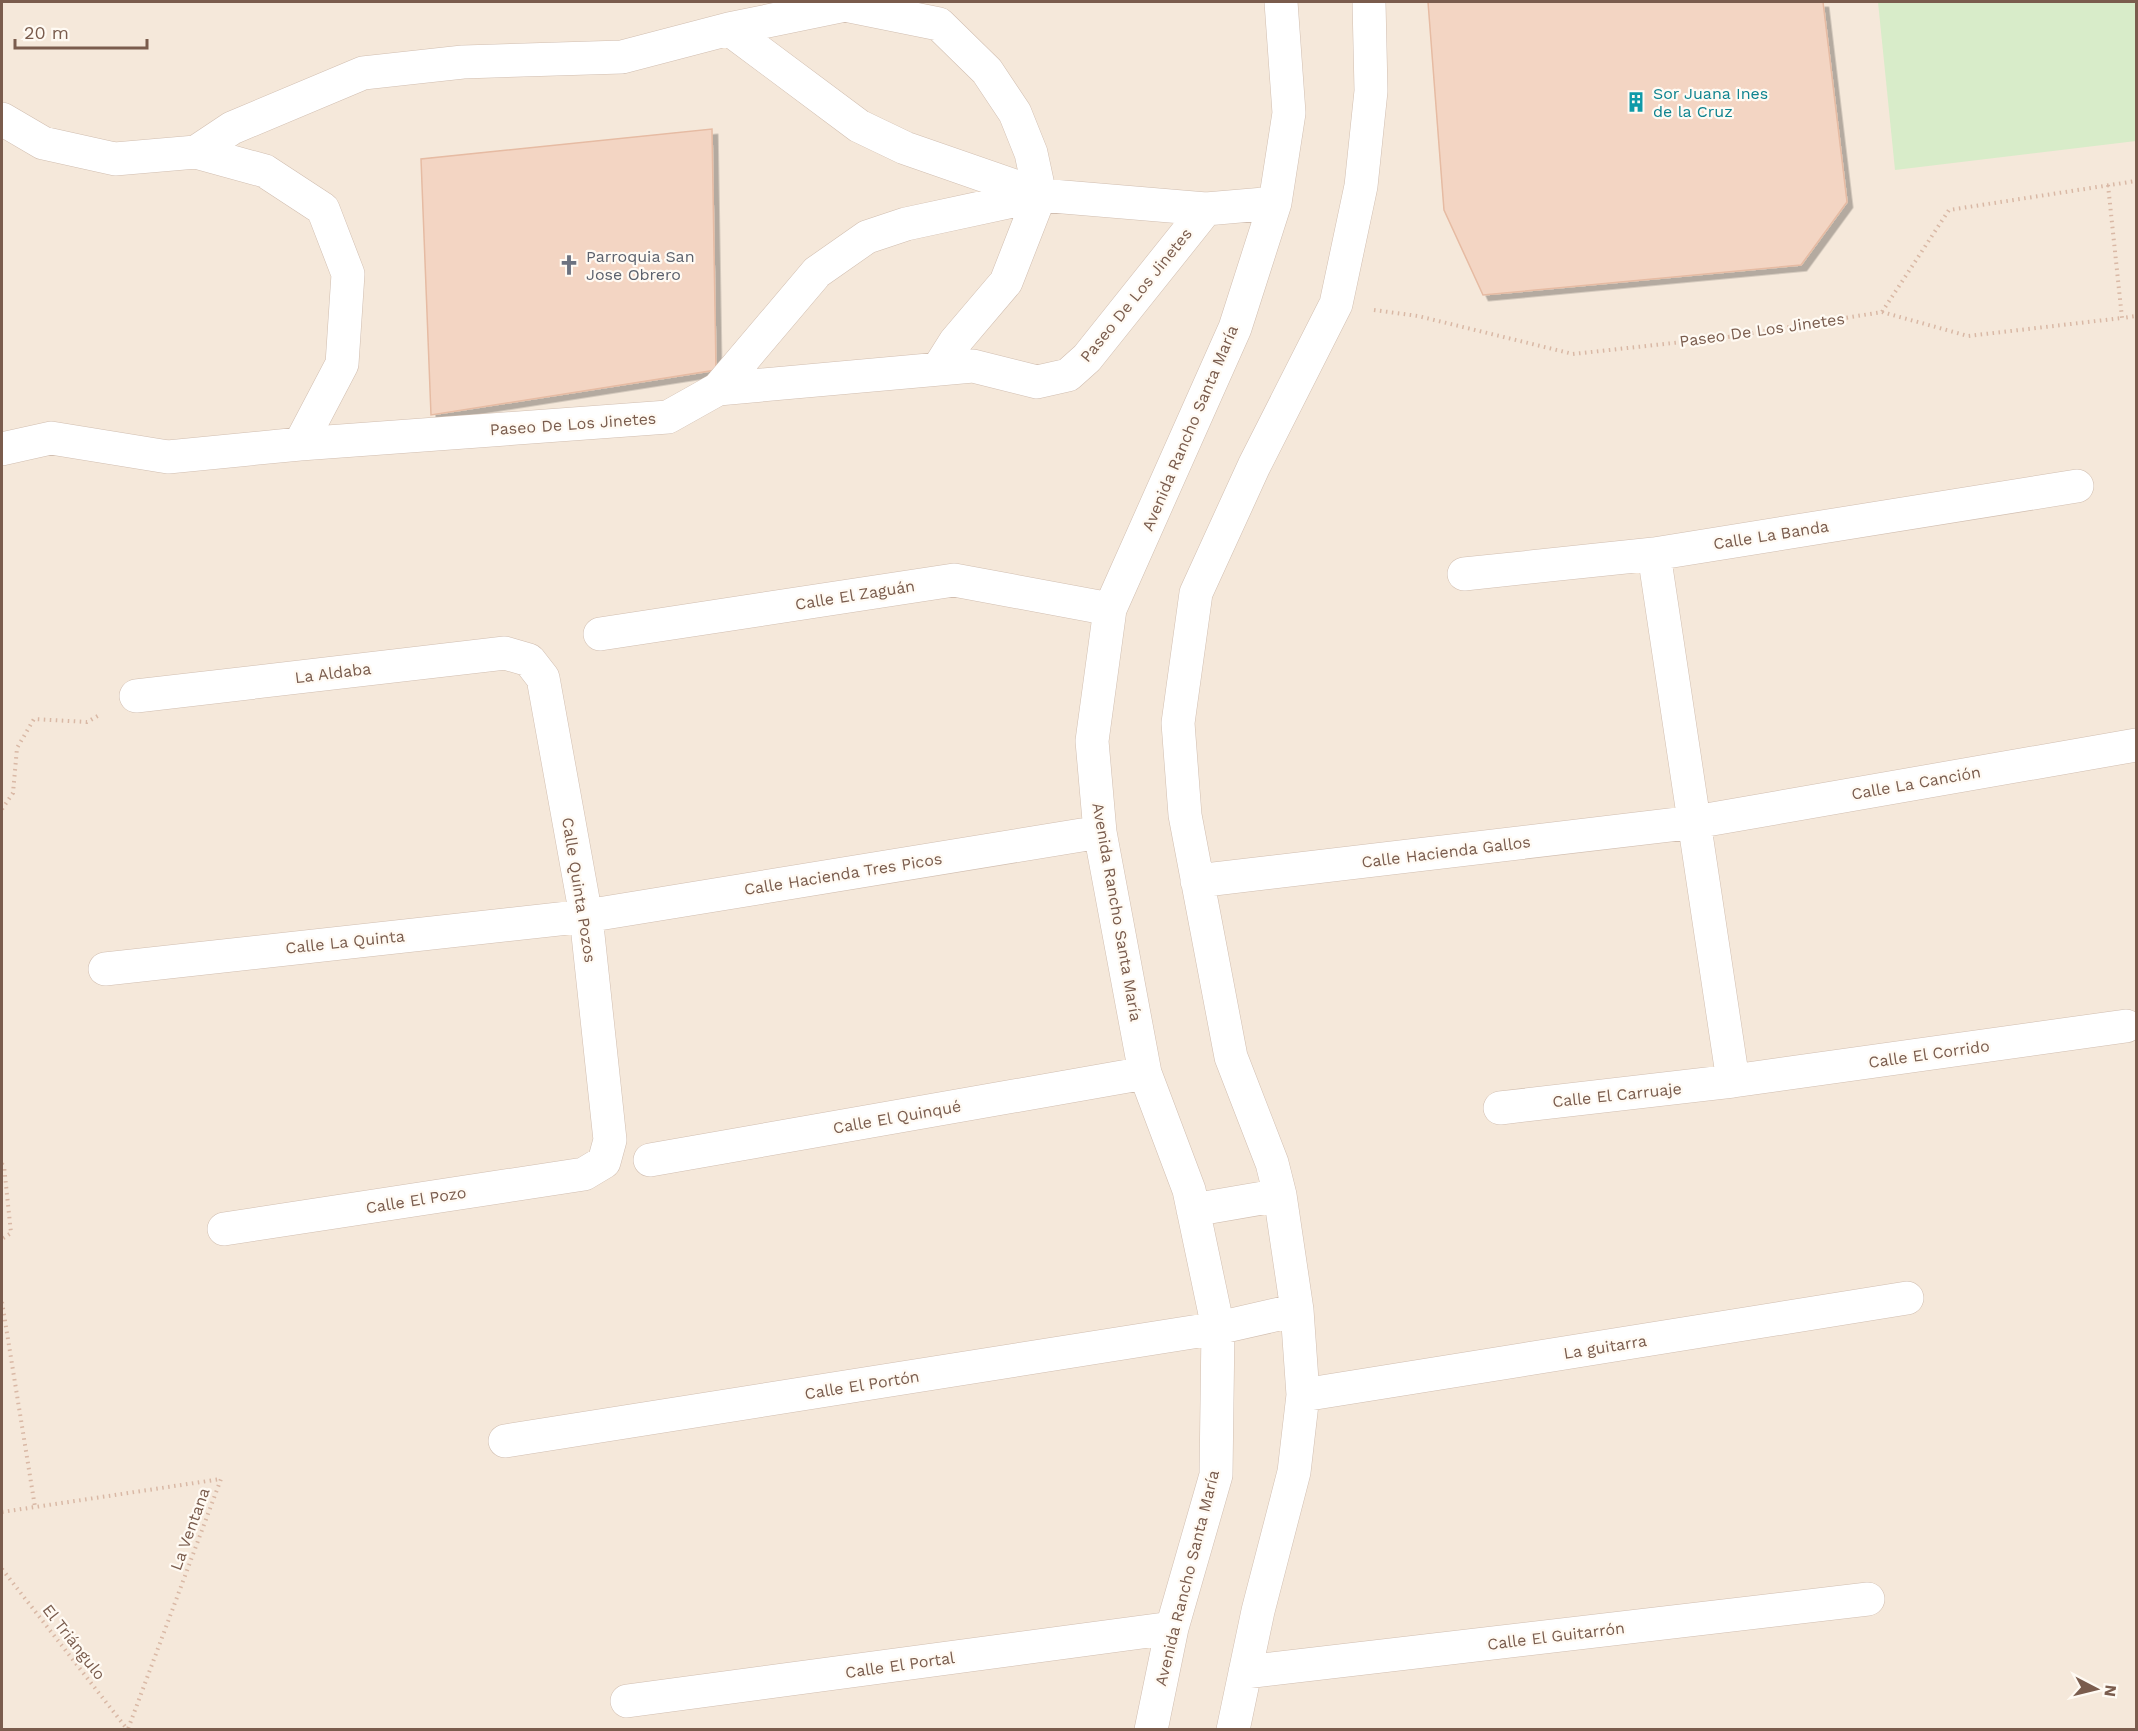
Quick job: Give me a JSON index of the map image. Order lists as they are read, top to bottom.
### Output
{
  "streets": {
    "street": [
      "Paseo De Los Jinetes",
      "Avenida Rancho Santa María",
      "Calle La Banda",
      "Calle El Zaguán",
      "La Aldaba",
      "Calle La Canción",
      "Calle Hacienda Gallos",
      "Calle Hacienda Tres Picos",
      "Calle Quinta Pozos",
      "Calle La Quinta",
      "Calle El Corrido",
      "Calle El Carruaje",
      "Calle El Quinqué",
      "Calle El Pozo",
      "La guitarra",
      "Calle El Portón",
      "Calle El Guitarrón",
      "Calle El Portal"
    ],
    "path": ["La Ventana", "El Triángulo"]
  },
  "crossings": [
    ["Avenida Rancho Santa María", "Calle El Zaguán"],
    ["Avenida Rancho Santa María", "Calle Hacienda Tres Picos"],
    ["Avenida Rancho Santa María", "Calle El Quinqué"],
    ["Avenida Rancho Santa María", "Calle El Portón"],
    ["Avenida Rancho Santa María", "Calle El Portal"],
    ["La Aldaba", "Calle Quinta Pozos"],
    ["Calle La Canción", "Calle Hacienda Gallos"],
    ["Calle Hacienda Tres Picos", "Calle Quinta Pozos"],
    ["Calle Hacienda Tres Picos", "Calle La Quinta"],
    ["Calle Quinta Pozos", "Calle La Quinta"],
    ["Calle Quinta Pozos", "Calle El Pozo"],
    ["Calle El Corrido", "Calle El Carruaje"],
    ["La Ventana", "El Triángulo"]
  ],
  "places": {
    "building": ["Sor Juana Ines de la Cruz"],
    "church": ["Parroquia San Jose Obrero"]
  },
  "scale_bar": "20 m",
  "north": "right"
}
